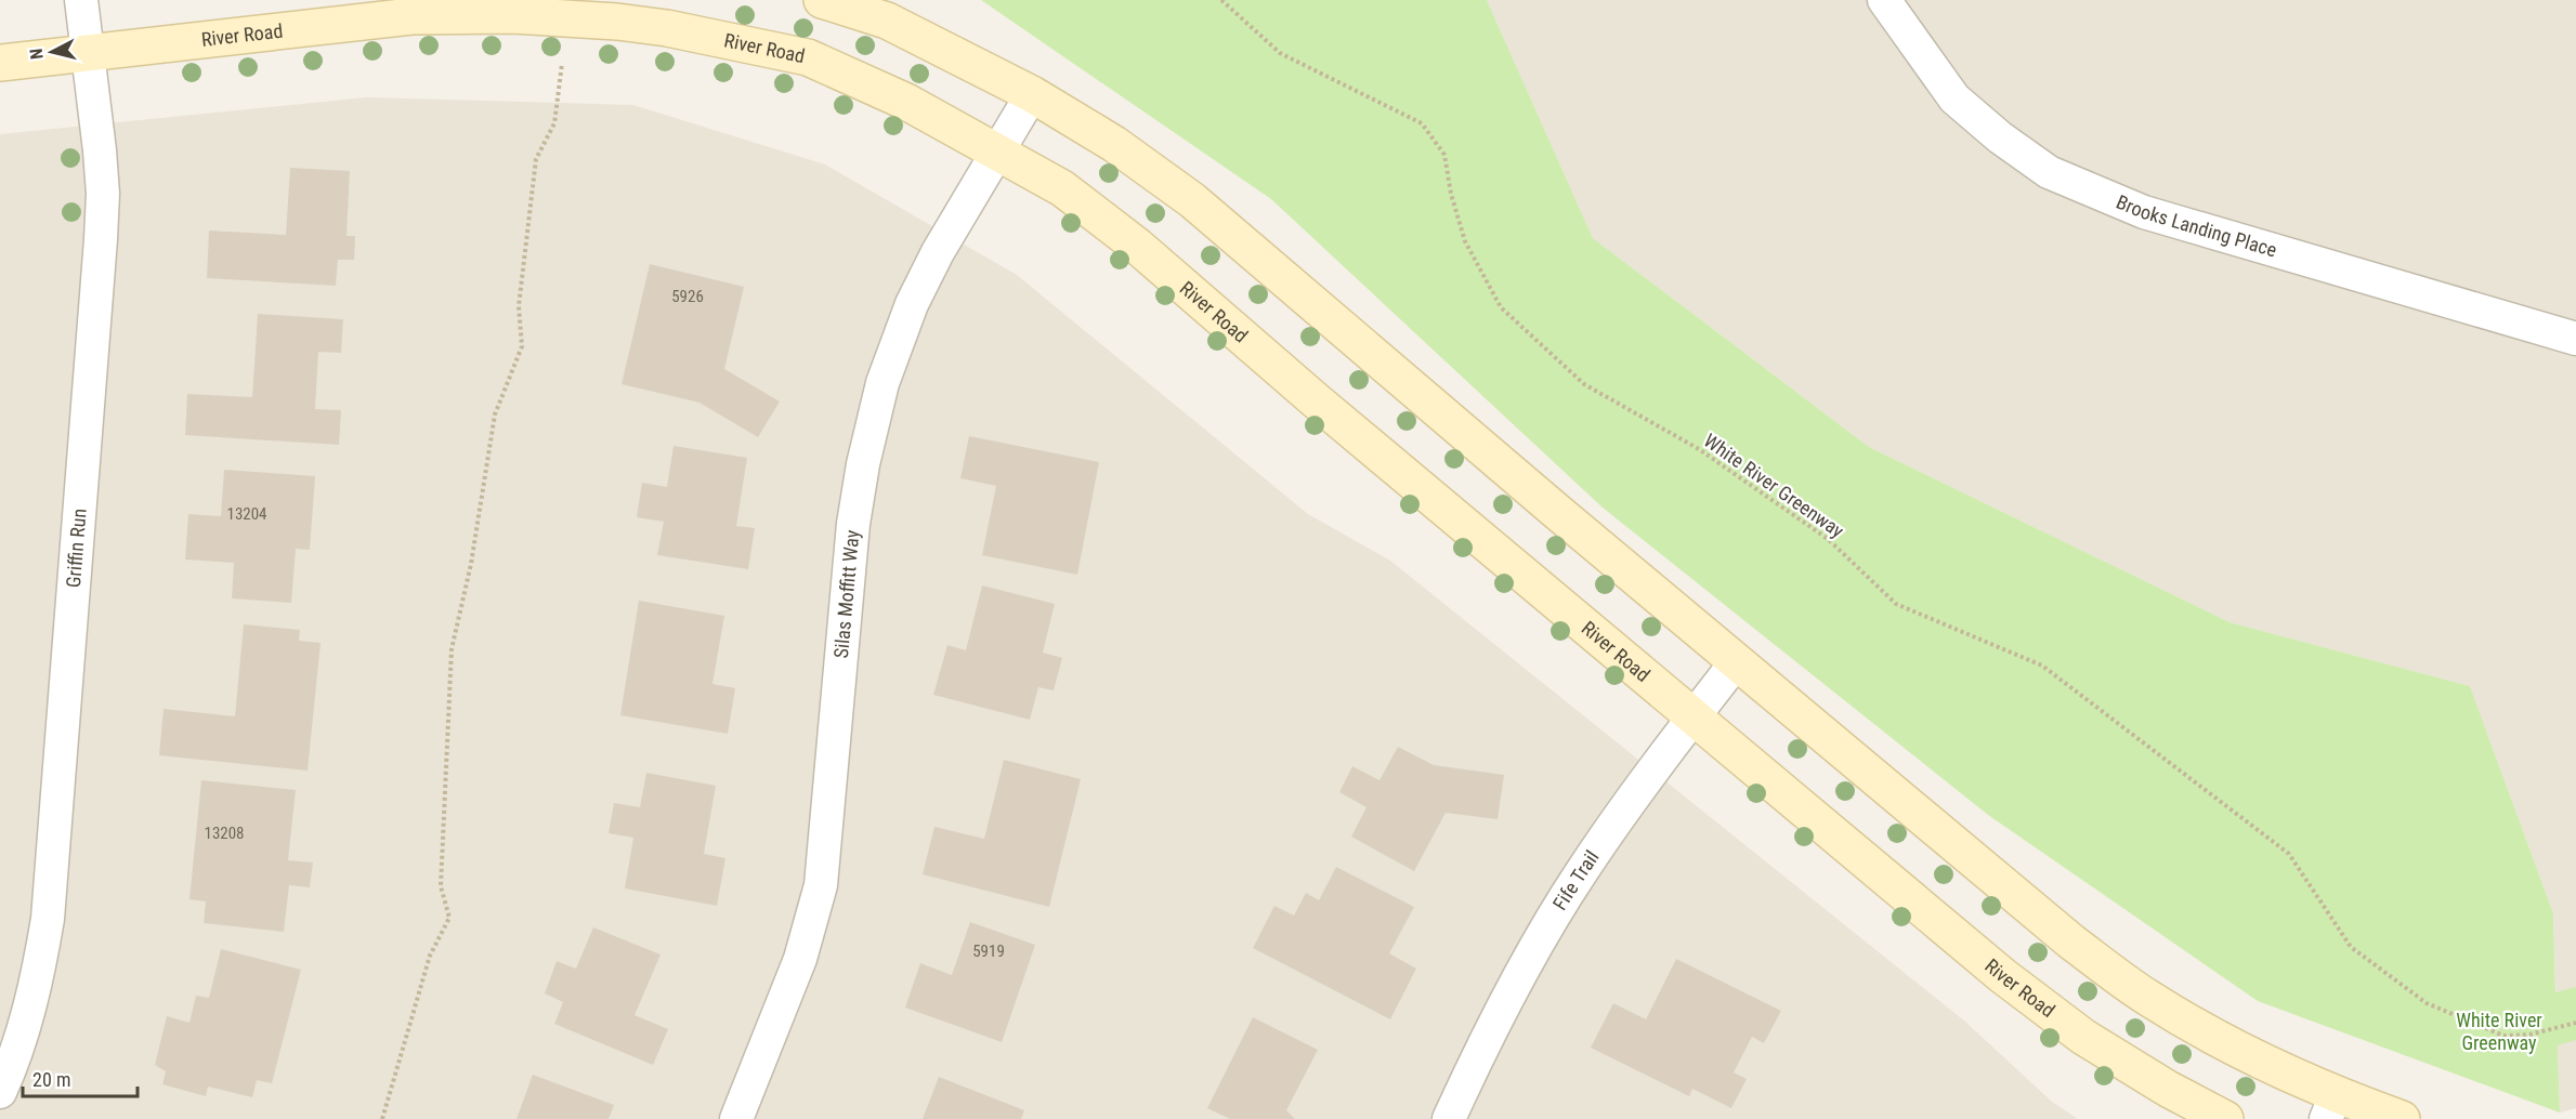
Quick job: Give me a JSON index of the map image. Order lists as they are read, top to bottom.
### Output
{
  "streets": {
    "main road": ["River Road"],
    "street": [
      "Brooks Landing Place",
      "Griffin Run",
      "Silas Moffitt Way",
      "Fife Trail"
    ],
    "path": ["White River Greenway"]
  },
  "crossings": [
    ["River Road", "Griffin Run"],
    ["River Road", "Silas Moffitt Way"],
    ["River Road", "Fife Trail"]
  ],
  "parks": ["White River Greenway"],
  "house_numbers": [
    "5926",
    "13204",
    "13208",
    "5919"
  ],
  "scale_bar": "20 m",
  "north": "left"
}
